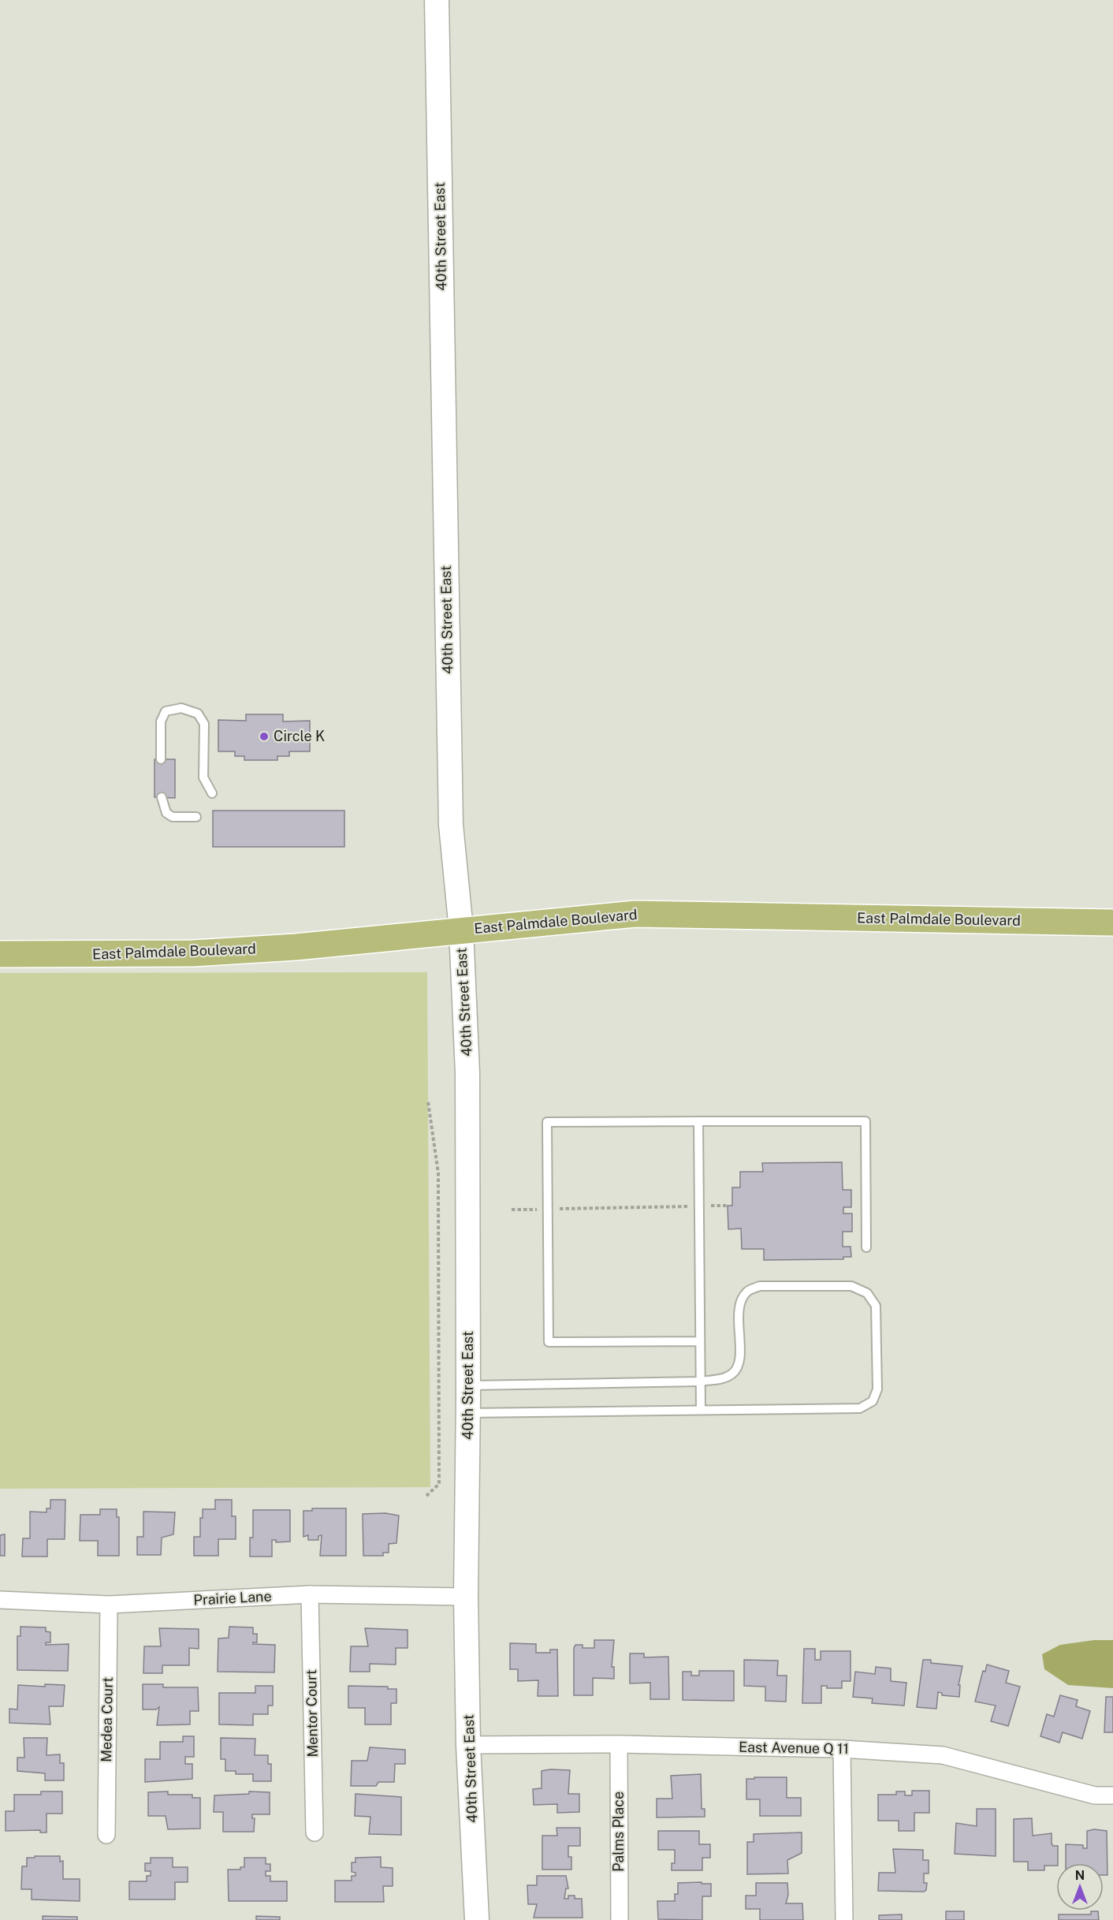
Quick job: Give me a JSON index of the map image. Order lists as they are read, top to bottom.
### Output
{
  "streets": {
    "highway": ["East Palmdale Boulevard"],
    "main road": ["40th Street East"],
    "street": [
      "Prairie Lane",
      "Mentor Court",
      "Medea Court",
      "East Avenue Q 11",
      "Palms Place"
    ]
  },
  "crossings": [
    ["40th Street East", "East Palmdale Boulevard"],
    ["40th Street East", "Prairie Lane"],
    ["40th Street East", "East Avenue Q 11"],
    ["Prairie Lane", "Mentor Court"],
    ["Prairie Lane", "Medea Court"],
    ["East Avenue Q 11", "Palms Place"]
  ],
  "places": ["Circle K"],
  "north": "top"
}
